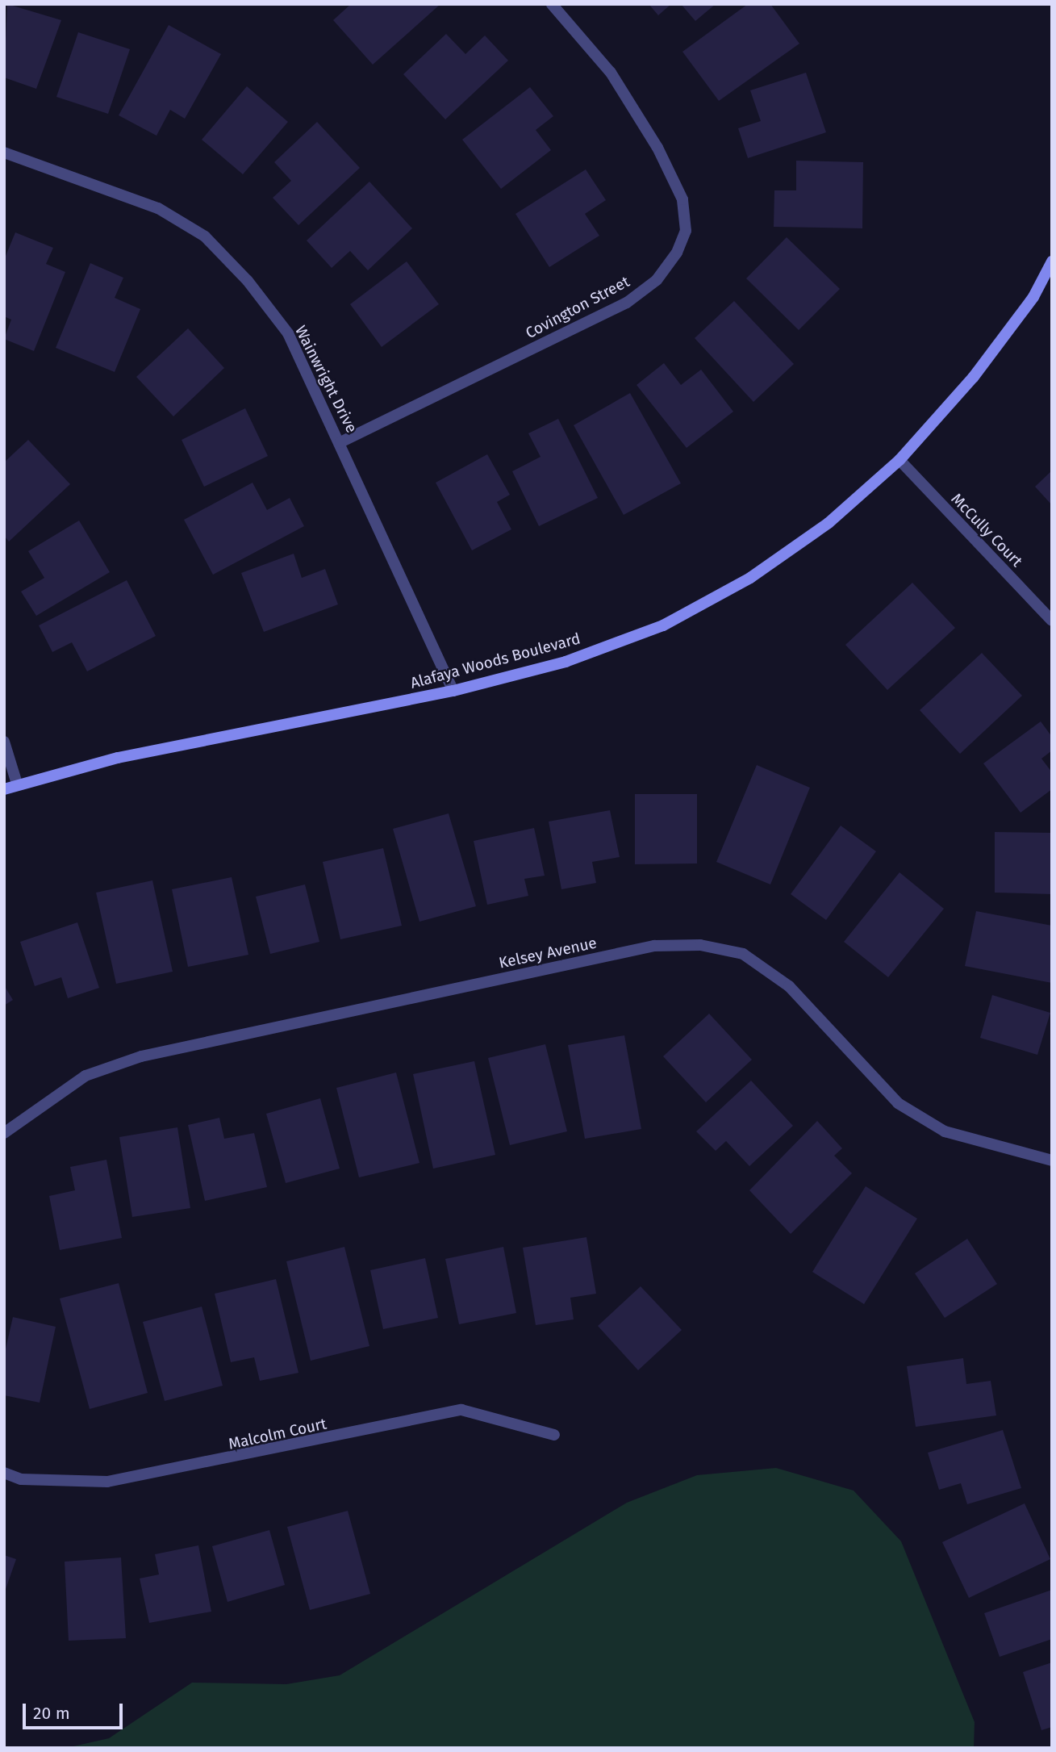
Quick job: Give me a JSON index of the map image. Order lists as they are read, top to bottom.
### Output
{
  "streets": {
    "street": [
      "Covington Street",
      "Wainwright Drive",
      "McCully Court",
      "Alafaya Woods Boulevard",
      "Kelsey Avenue",
      "Malcolm Court"
    ]
  },
  "crossings": [
    ["Covington Street", "Wainwright Drive"],
    ["Wainwright Drive", "Alafaya Woods Boulevard"],
    ["McCully Court", "Alafaya Woods Boulevard"]
  ],
  "scale_bar": "20 m"
}
